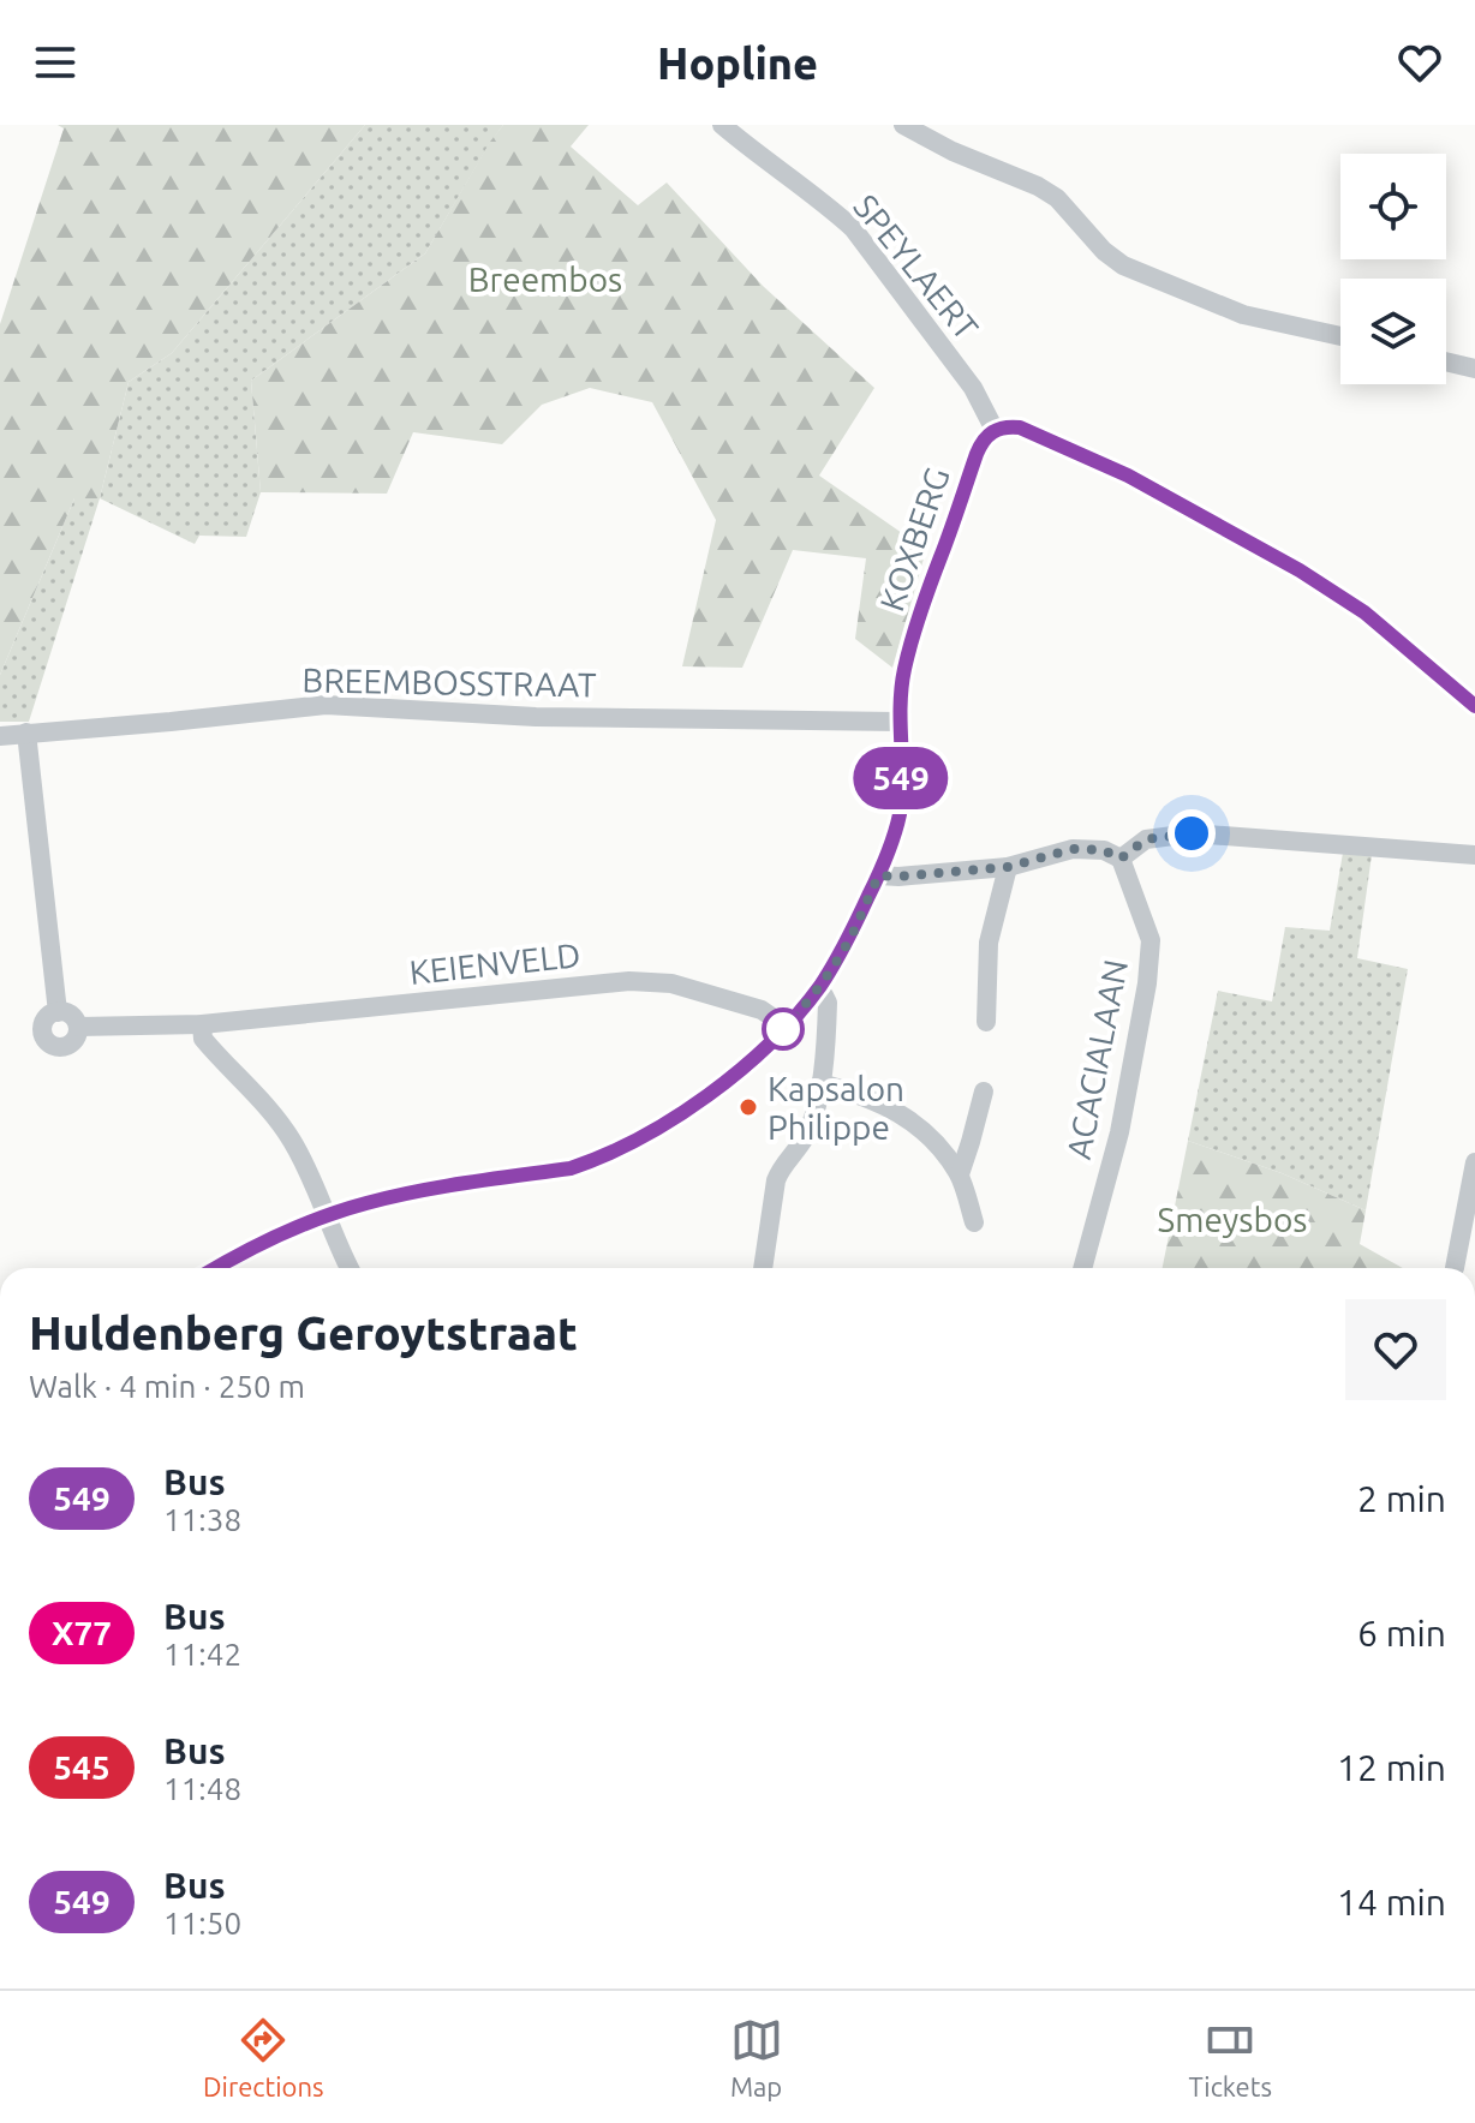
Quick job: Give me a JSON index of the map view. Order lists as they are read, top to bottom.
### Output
{
  "streets": {
    "street": [
      "SPEYLAERT",
      "KOXBERG",
      "BREEMBOSSTRAAT",
      "KEIENVELD",
      "ACACIALAAN"
    ]
  },
  "crossings": [
    ["SPEYLAERT", "KOXBERG"],
    ["KOXBERG", "BREEMBOSSTRAAT"],
    ["KOXBERG", "KEIENVELD"]
  ],
  "parks": ["Breembos", "Smeysbos"],
  "places": ["Kapsalon Philippe"],
  "lines": ["bus line 549"],
  "page": {
    "header": "Hopline",
    "on_map": "549",
    "heading": ["Huldenberg Geroytstraat", "Walk · 4 min · 250 m"],
    "list": [
      {
        "mark": "549",
        "name": "Bus",
        "note": "11:38",
        "value": "2 min"
      },
      {
        "mark": "X77",
        "name": "Bus",
        "note": "11:42",
        "value": "6 min"
      },
      {
        "mark": "545",
        "name": "Bus",
        "note": "11:48",
        "value": "12 min"
      },
      {
        "mark": "549",
        "name": "Bus",
        "note": "11:50",
        "value": "14 min"
      }
    ],
    "tabs": ["Directions", "Map", "Tickets"]
  }
}
